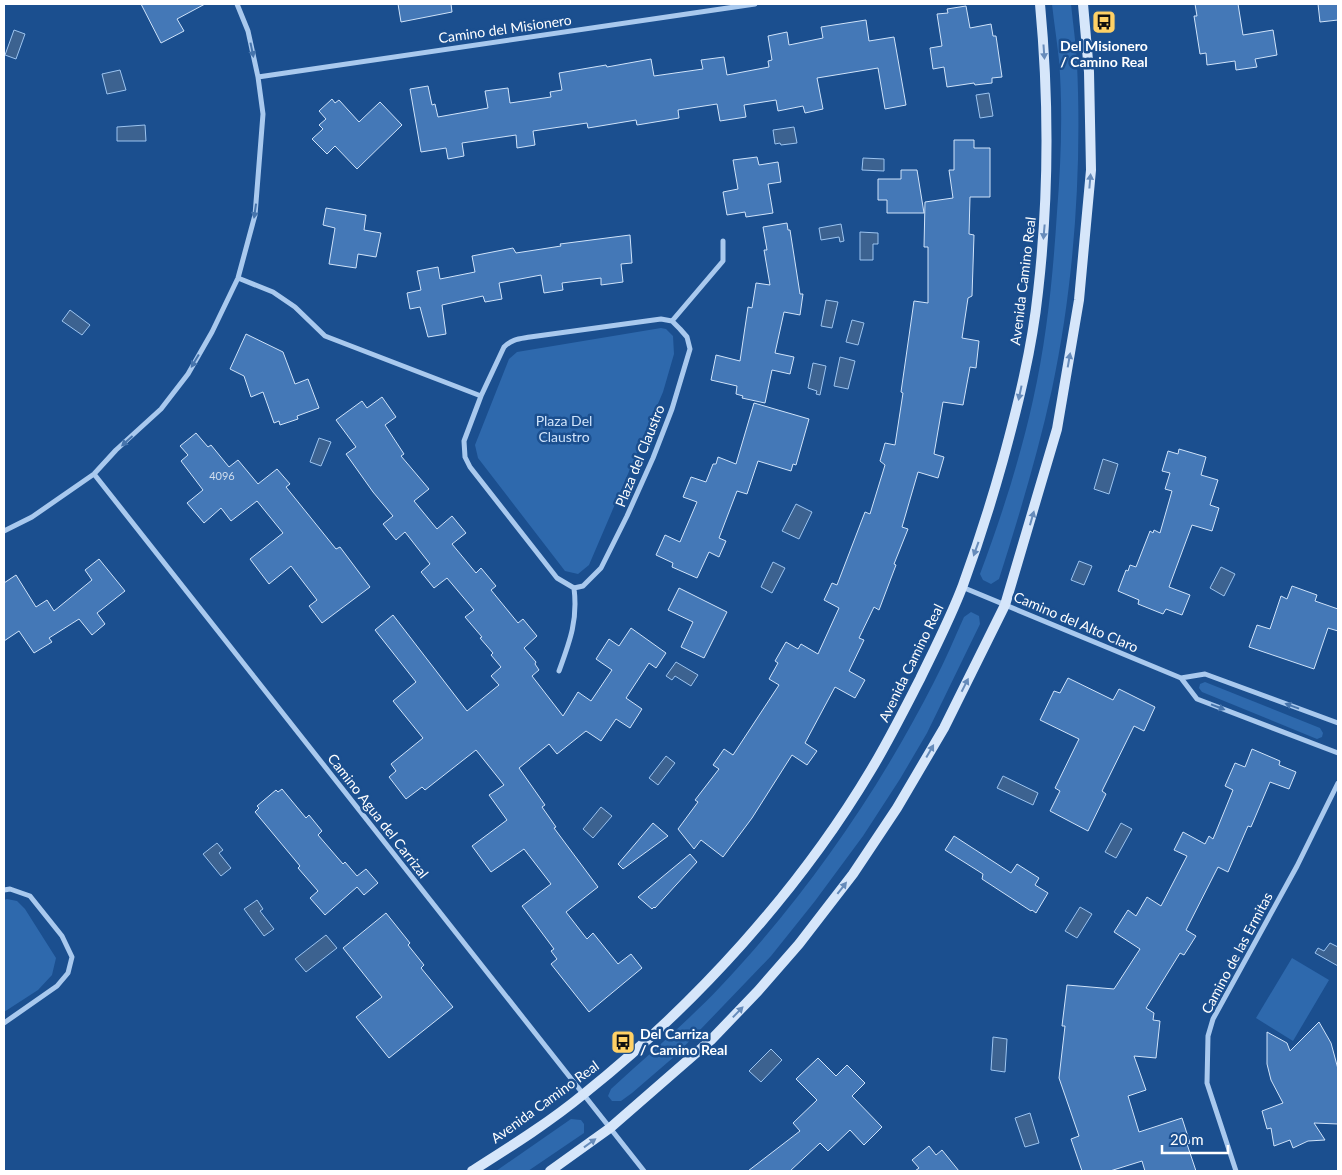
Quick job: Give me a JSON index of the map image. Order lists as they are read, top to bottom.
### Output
{
  "streets": {
    "main road": ["Avenida Camino Real"],
    "street": [
      "Camino del Misionero",
      "Plaza del Claustro",
      "Camino del Alto Claro",
      "Camino Agua del Carrizal",
      "Camino de las Ermitas"
    ]
  },
  "crossings": [
    ["Avenida Camino Real", "Camino del Alto Claro"],
    ["Avenida Camino Real", "Camino Agua del Carrizal"]
  ],
  "parks": ["Plaza Del Claustro"],
  "places": {
    "bus stop": ["Del Misionero / Camino Real", "Del Carriza / Camino Real"]
  },
  "house_numbers": ["4096"],
  "scale_bar": "20 m"
}
